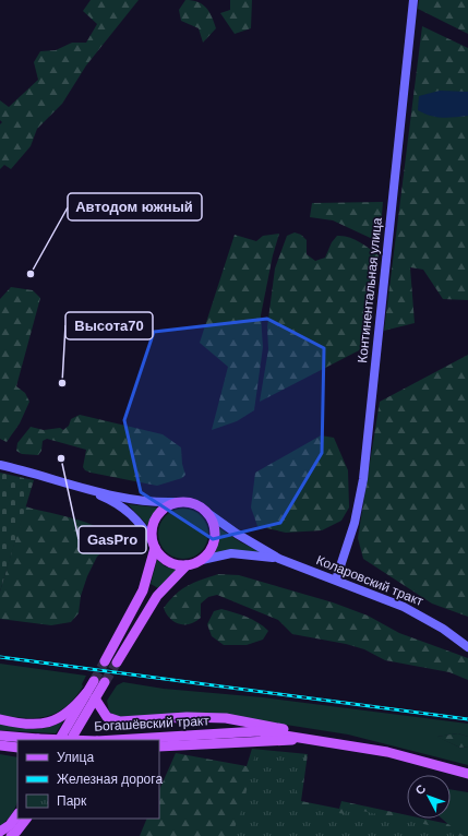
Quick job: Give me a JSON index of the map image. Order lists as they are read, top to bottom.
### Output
{
  "streets": {
    "main road": ["Континентальная улица", "Коларовский тракт", "Богашёвский тракт"]
  },
  "crossings": [
    ["Континентальная улица", "Коларовский тракт"]
  ],
  "places": ["Автодом южный", "Высота70", "GasPro"],
  "legend": ["Улица", "Железная дорога", "Парк"],
  "north": "top left"
}
